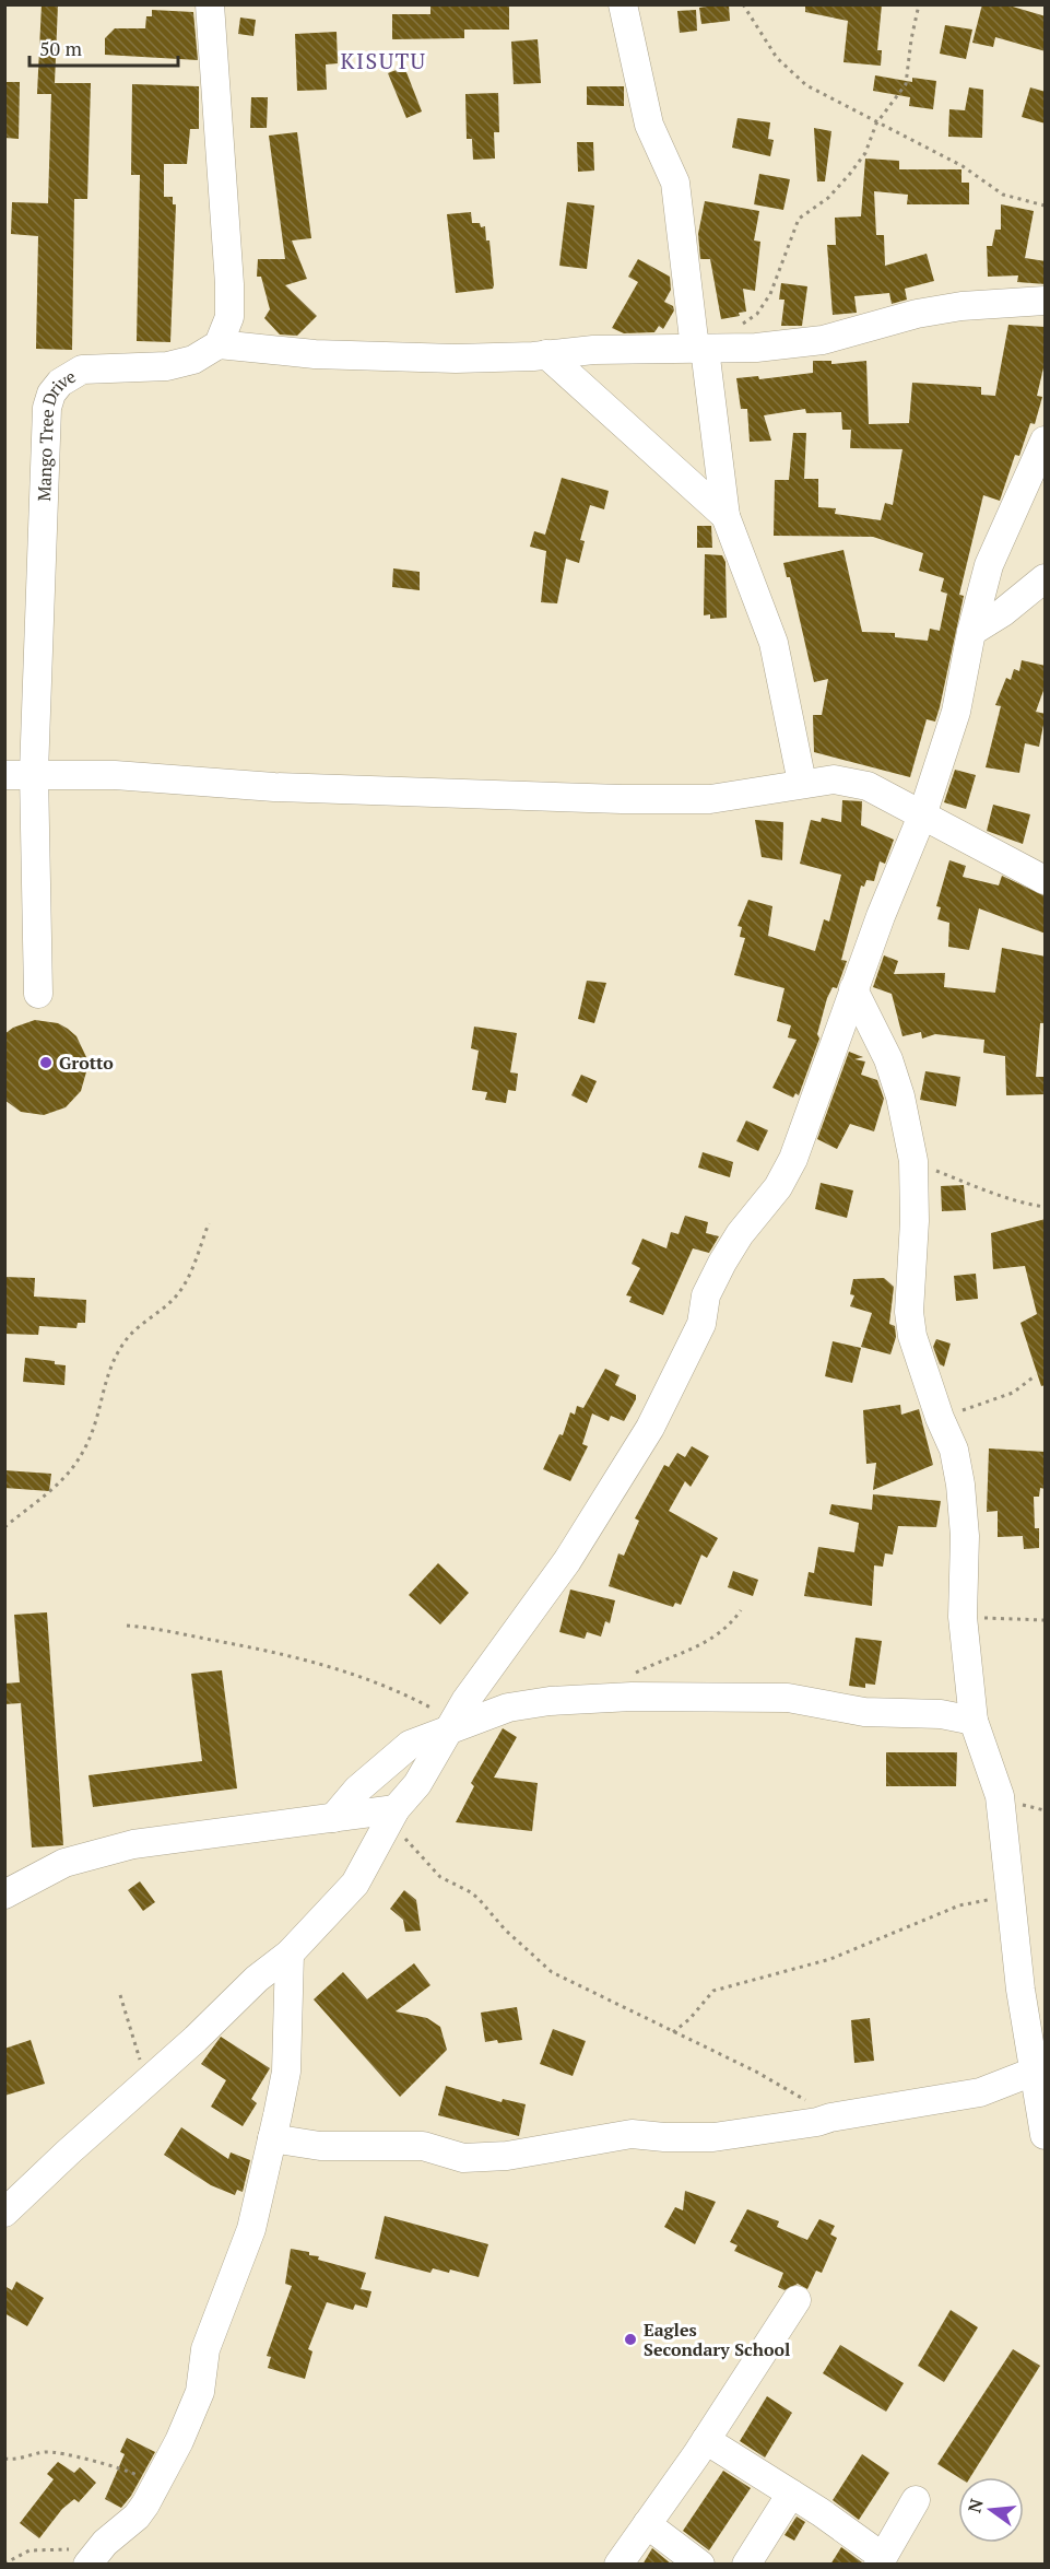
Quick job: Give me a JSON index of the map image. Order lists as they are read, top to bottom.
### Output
{
  "streets": {
    "street": ["Mango Tree Drive"]
  },
  "districts": ["KISUTU"],
  "places": ["Grotto", "Eagles Secondary School"],
  "scale_bar": "50 m",
  "north": "left"
}
